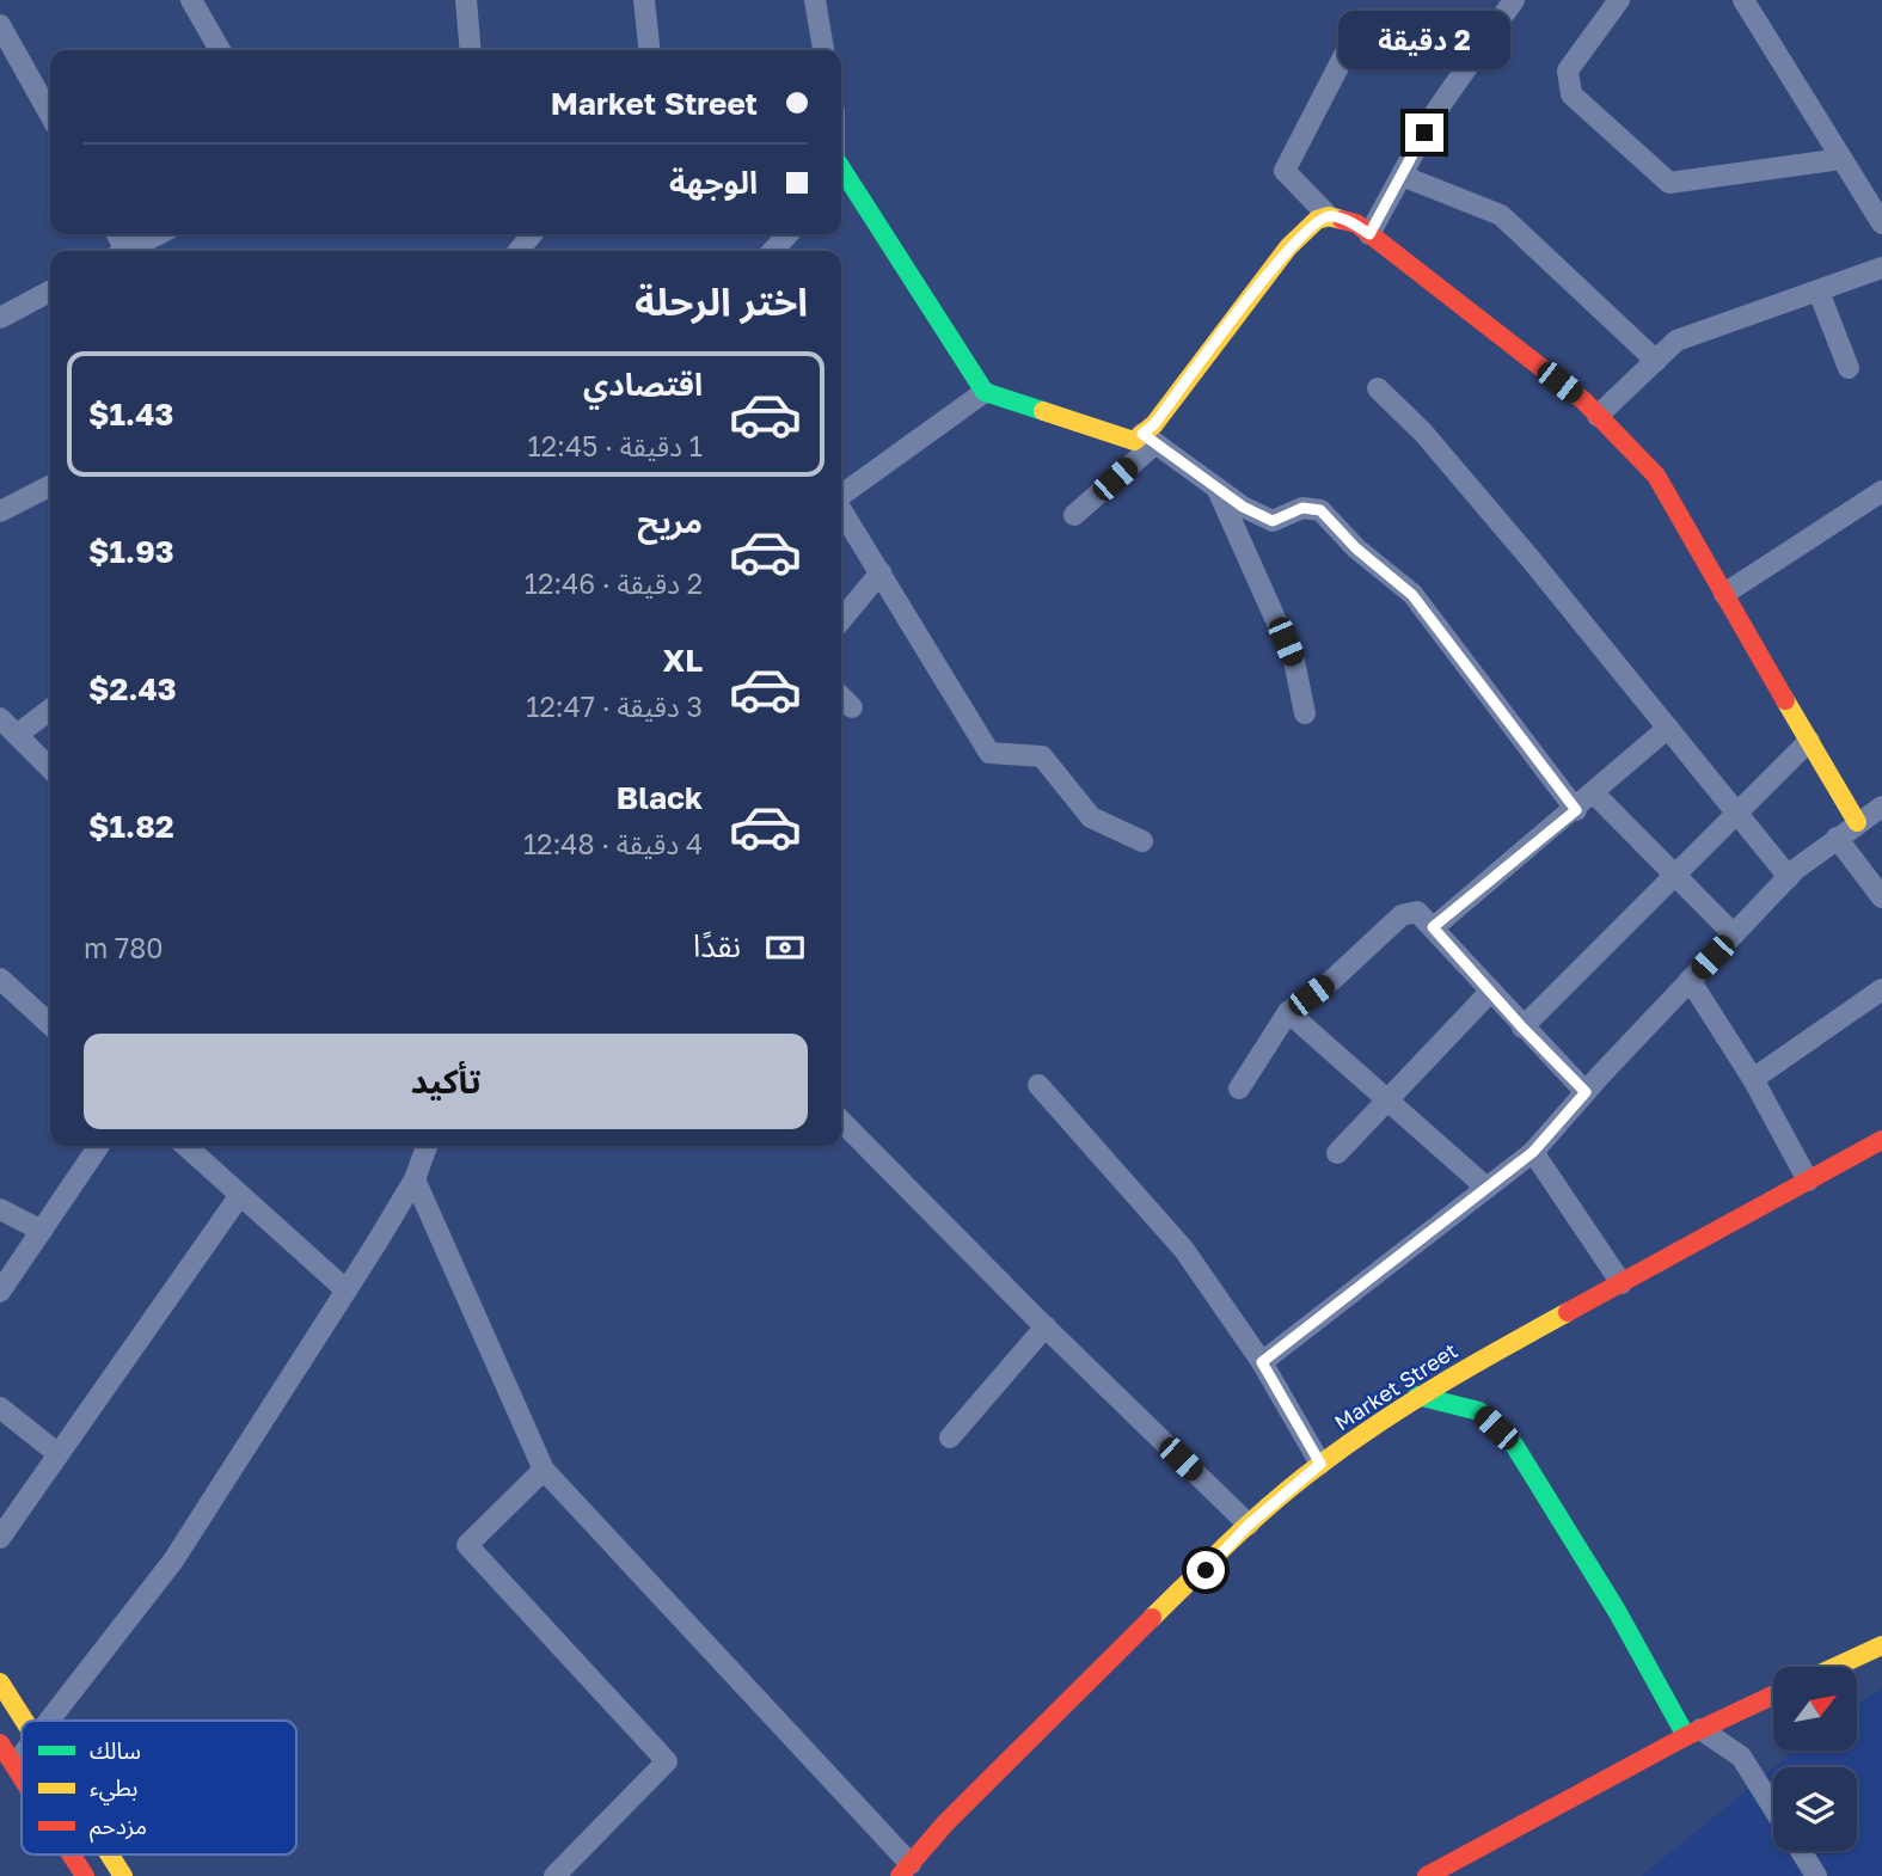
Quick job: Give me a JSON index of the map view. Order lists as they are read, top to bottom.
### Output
{
  "streets": {
    "street": ["Market Street"]
  },
  "legend": ["سالك", "بطيء", "مزدحم"],
  "north": "top right",
  "page": {
    "bubble": "2 دقيقة",
    "banner": ["Market Street", "الوجهة"],
    "heading": "اختر الرحلة",
    "list": [
      {
        "name": "اقتصادي",
        "note": "1 دقيقة · 12:45",
        "value": "$1.43"
      },
      {
        "name": "مريح",
        "note": "2 دقيقة · 12:46",
        "value": "$1.93"
      },
      {
        "name": "XL",
        "note": "3 دقيقة · 12:47",
        "value": "$2.43"
      },
      {
        "name": "Black",
        "note": "4 دقيقة · 12:48",
        "value": "$1.82"
      }
    ],
    "pay": ["نقدًا", "780 m"],
    "buttons": "تأكيد"
  }
}
